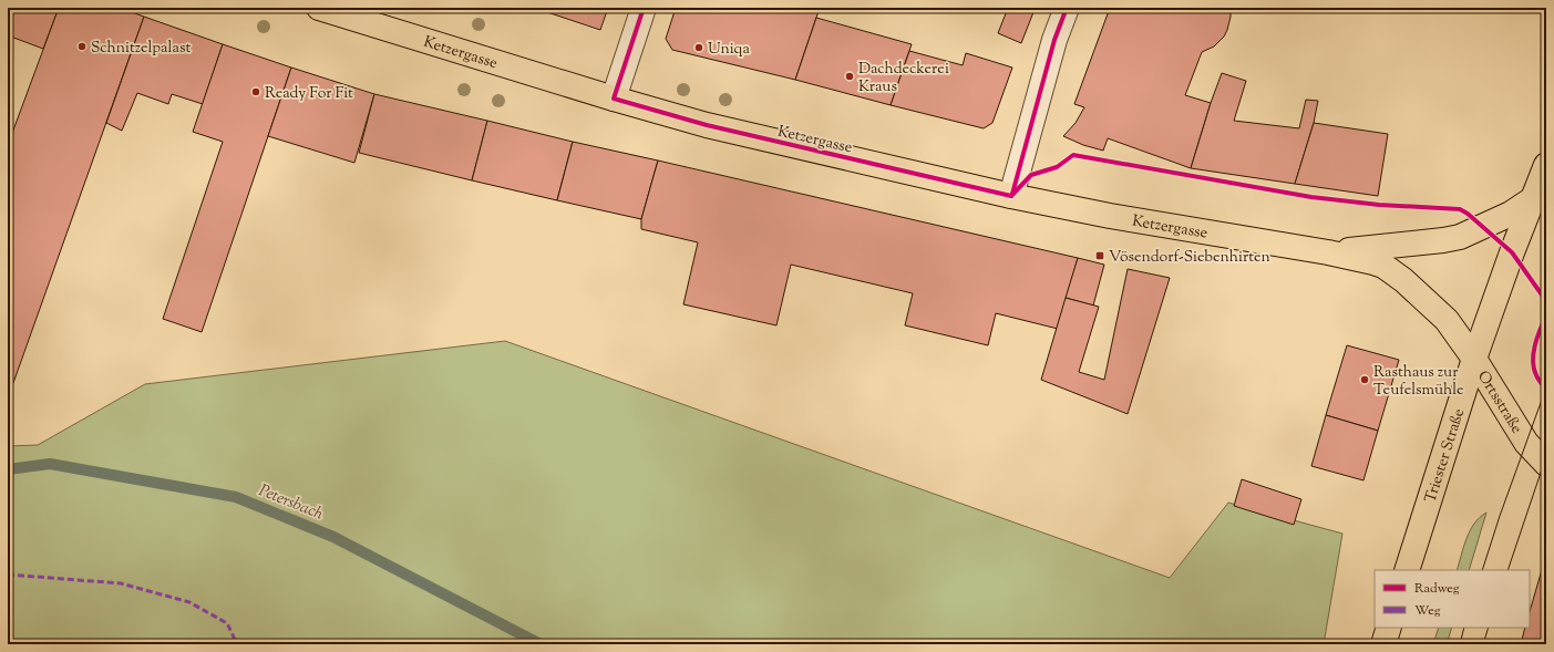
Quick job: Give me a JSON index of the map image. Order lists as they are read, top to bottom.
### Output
{
  "streets": {
    "main road": ["Ketzergasse", "Ortsstraße", "Triester Straße"]
  },
  "crossings": [
    ["Ketzergasse", "Ortsstraße"],
    ["Ketzergasse", "Triester Straße"],
    ["Ortsstraße", "Triester Straße"]
  ],
  "water": ["Petersbach"],
  "places": {
    "other": [
      "Schnitzelpalast",
      "Uniqa",
      "Dachdeckerei Kraus",
      "Ready For Fit",
      "Rasthaus zur Teufelsmühle"
    ],
    "transit": ["Vösendorf-Siebenhirten"]
  },
  "legend": ["Radweg", "Weg"]
}
